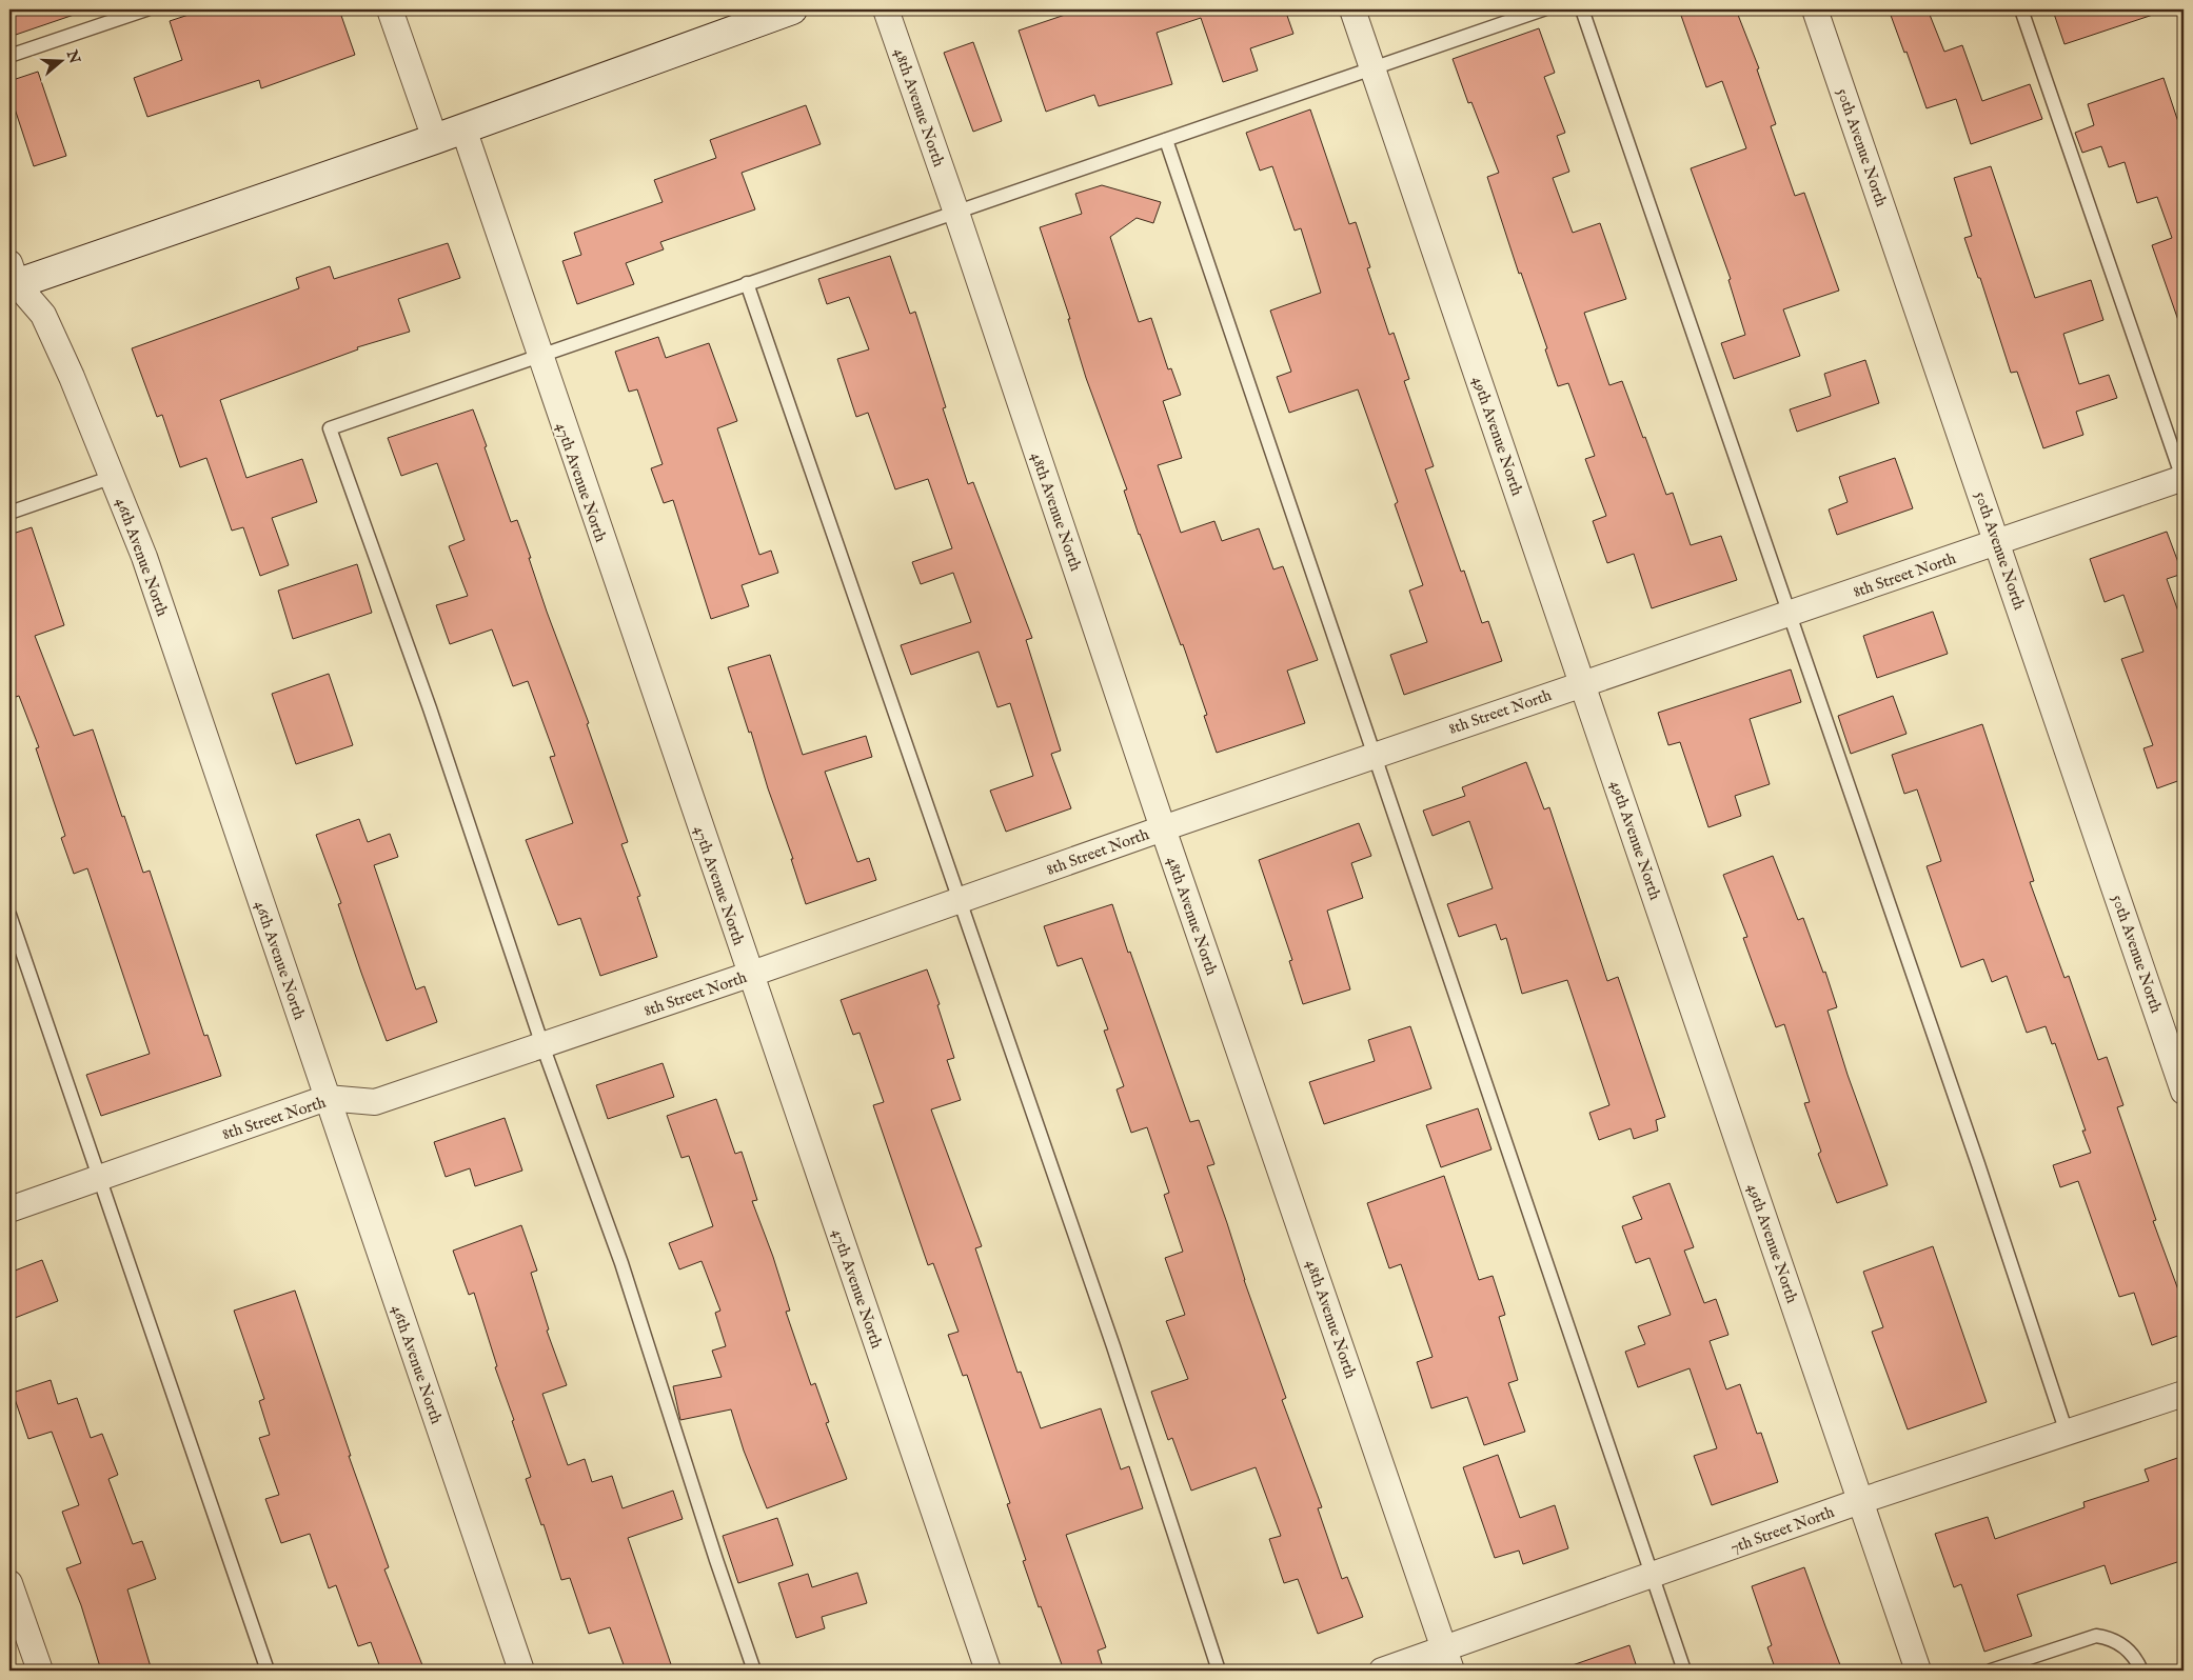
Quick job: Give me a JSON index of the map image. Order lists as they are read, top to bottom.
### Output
{
  "streets": {
    "street": [
      "48th Avenue North",
      "50th Avenue North",
      "49th Avenue North",
      "47th Avenue North",
      "46th Avenue North",
      "8th Street North",
      "7th Street North"
    ]
  },
  "crossings": [
    ["48th Avenue North", "8th Street North"],
    ["48th Avenue North", "7th Street North"],
    ["50th Avenue North", "8th Street North"],
    ["49th Avenue North", "8th Street North"],
    ["49th Avenue North", "7th Street North"],
    ["47th Avenue North", "8th Street North"],
    ["46th Avenue North", "8th Street North"]
  ],
  "north": "right"
}
